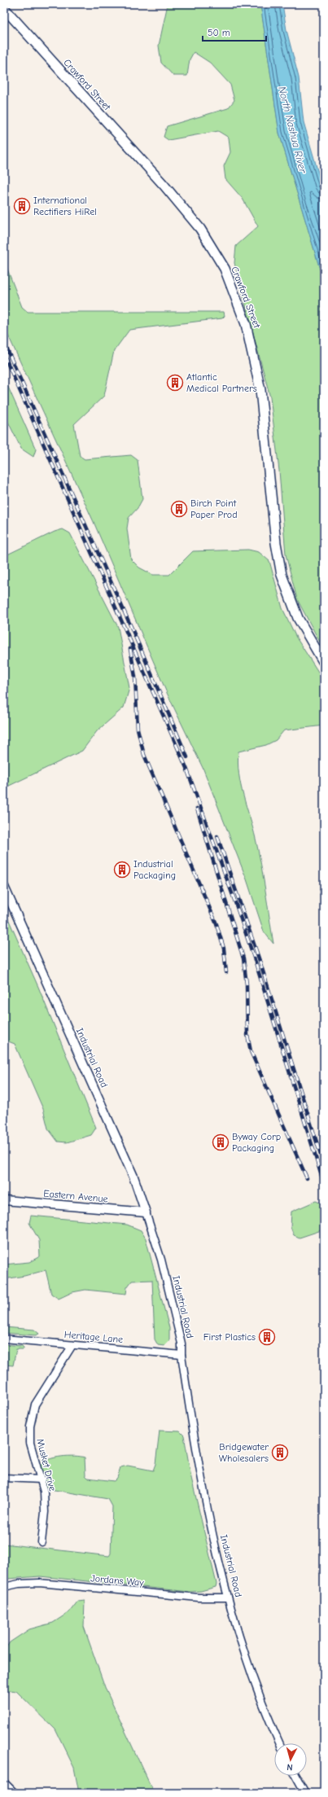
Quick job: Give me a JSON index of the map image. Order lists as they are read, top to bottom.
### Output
{
  "streets": {
    "main road": ["Crawford Street"],
    "street": [
      "Industrial Road",
      "Eastern Avenue",
      "Heritage Lane",
      "Musket Drive",
      "Jordans Way"
    ]
  },
  "crossings": [
    ["Industrial Road", "Eastern Avenue"],
    ["Industrial Road", "Heritage Lane"],
    ["Industrial Road", "Jordans Way"],
    ["Heritage Lane", "Musket Drive"]
  ],
  "water": ["North Nashua River"],
  "places": {
    "building": [
      "International Rectifiers HiRel",
      "Atlantic Medical Partners",
      "Birch Point Paper Prod",
      "Industrial Packaging",
      "Byway Corp Packaging",
      "First Plastics",
      "Bridgewater Wholesalers"
    ]
  },
  "scale_bar": "50 m",
  "north": "bottom"
}
